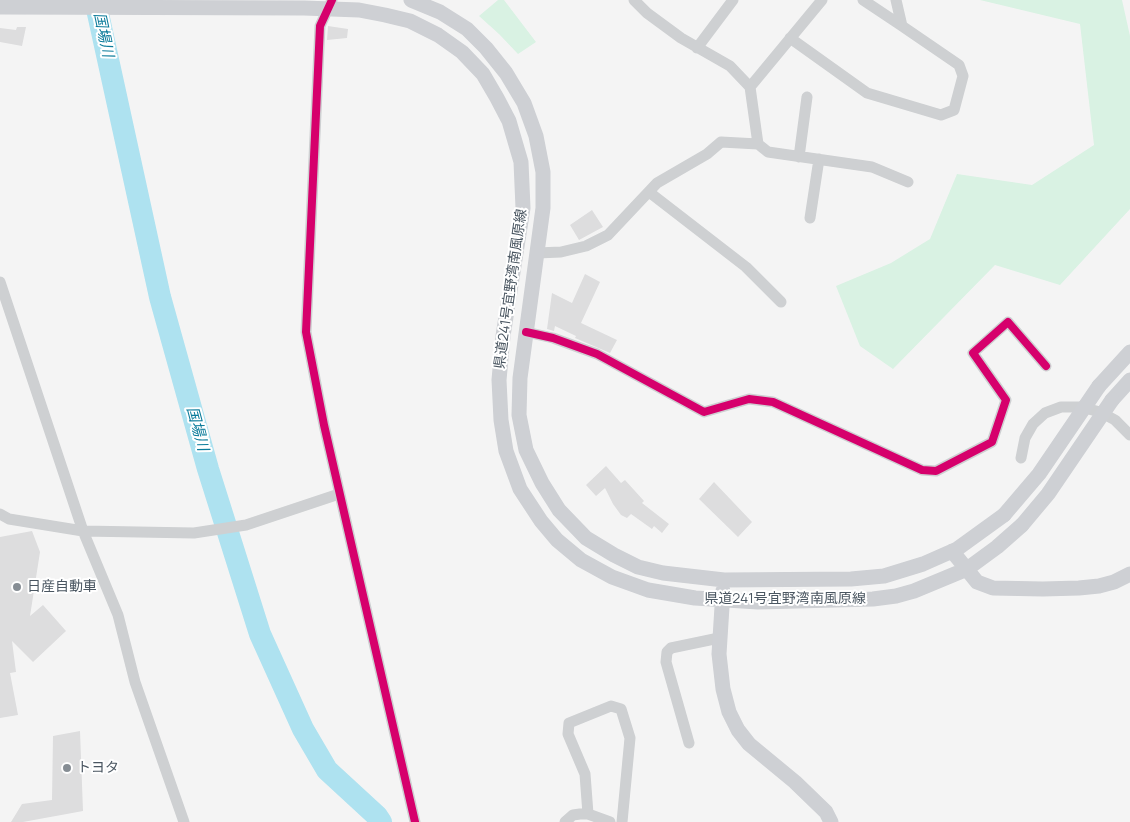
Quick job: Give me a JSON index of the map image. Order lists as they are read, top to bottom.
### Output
{
  "streets": {
    "main road": ["県道241号宜野湾南風原線"]
  },
  "water": ["国場川"],
  "places": ["日産自動車", "トヨタ"]
}
